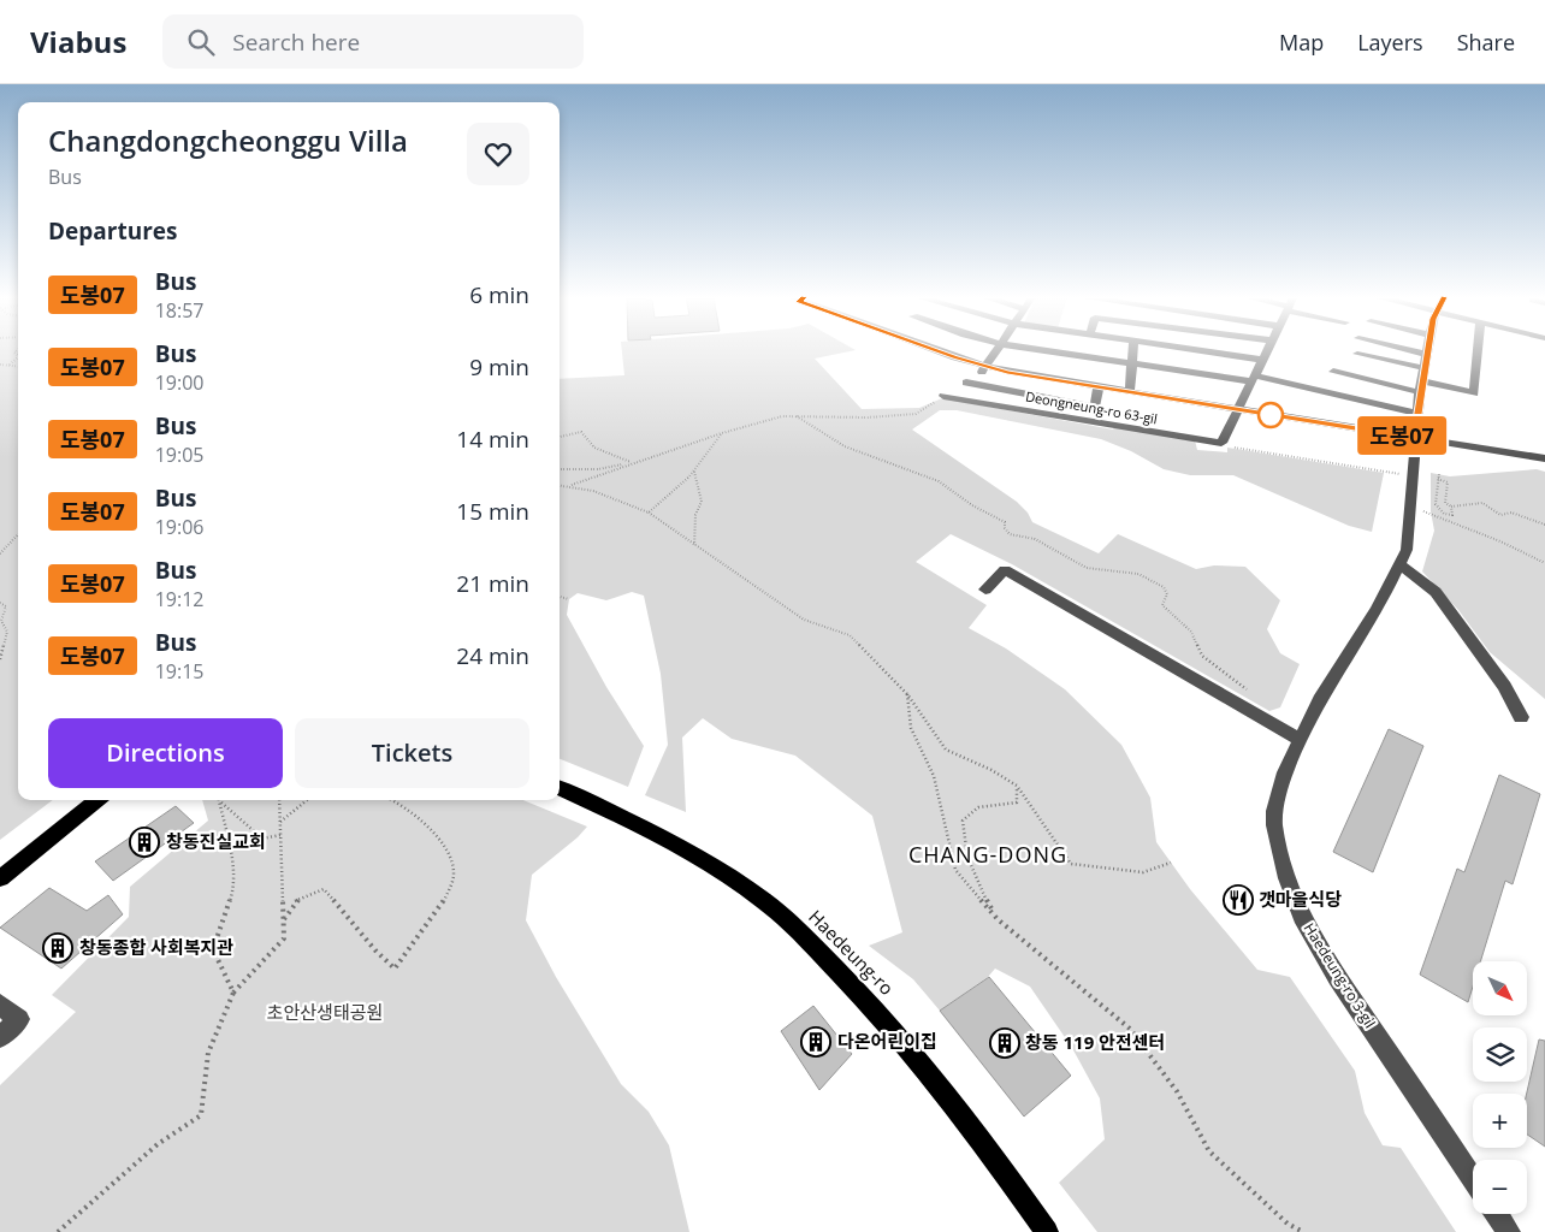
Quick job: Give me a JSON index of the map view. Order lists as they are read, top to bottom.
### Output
{
  "streets": {
    "main road": ["Haedeung-ro"],
    "street": ["Deongneung-ro 63-gil", "Haedeung-ro 3-gil"]
  },
  "crossings": [
    ["Deongneung-ro 63-gil", "Haedeung-ro 3-gil"]
  ],
  "districts": ["CHANG-DONG"],
  "parks": ["초안산생태공원"],
  "places": {
    "building": [
      "창동진실교회",
      "창동종합 사회복지관",
      "다온어린이집",
      "창동 119 안전센터"
    ],
    "restaurant": ["갯마을식당"]
  },
  "lines": ["bus line 도봉07"],
  "north": "bottom right",
  "page": {
    "header": "Viabus",
    "search": "Search here",
    "nav": ["Map", "Layers", "Share"],
    "on_map": "도봉07",
    "heading": [
      ["Changdongcheonggu Villa", "Bus"],
      "Departures"
    ],
    "list": [
      {
        "mark": "도봉07",
        "name": "Bus",
        "note": "18:57",
        "value": "6 min"
      },
      {
        "mark": "도봉07",
        "name": "Bus",
        "note": "19:00",
        "value": "9 min"
      },
      {
        "mark": "도봉07",
        "name": "Bus",
        "note": "19:05",
        "value": "14 min"
      },
      {
        "mark": "도봉07",
        "name": "Bus",
        "note": "19:06",
        "value": "15 min"
      },
      {
        "mark": "도봉07",
        "name": "Bus",
        "note": "19:12",
        "value": "21 min"
      },
      {
        "mark": "도봉07",
        "name": "Bus",
        "note": "19:15",
        "value": "24 min"
      }
    ],
    "buttons": ["Directions", "Tickets"],
    "map_buttons": ["+", "−"]
  }
}
